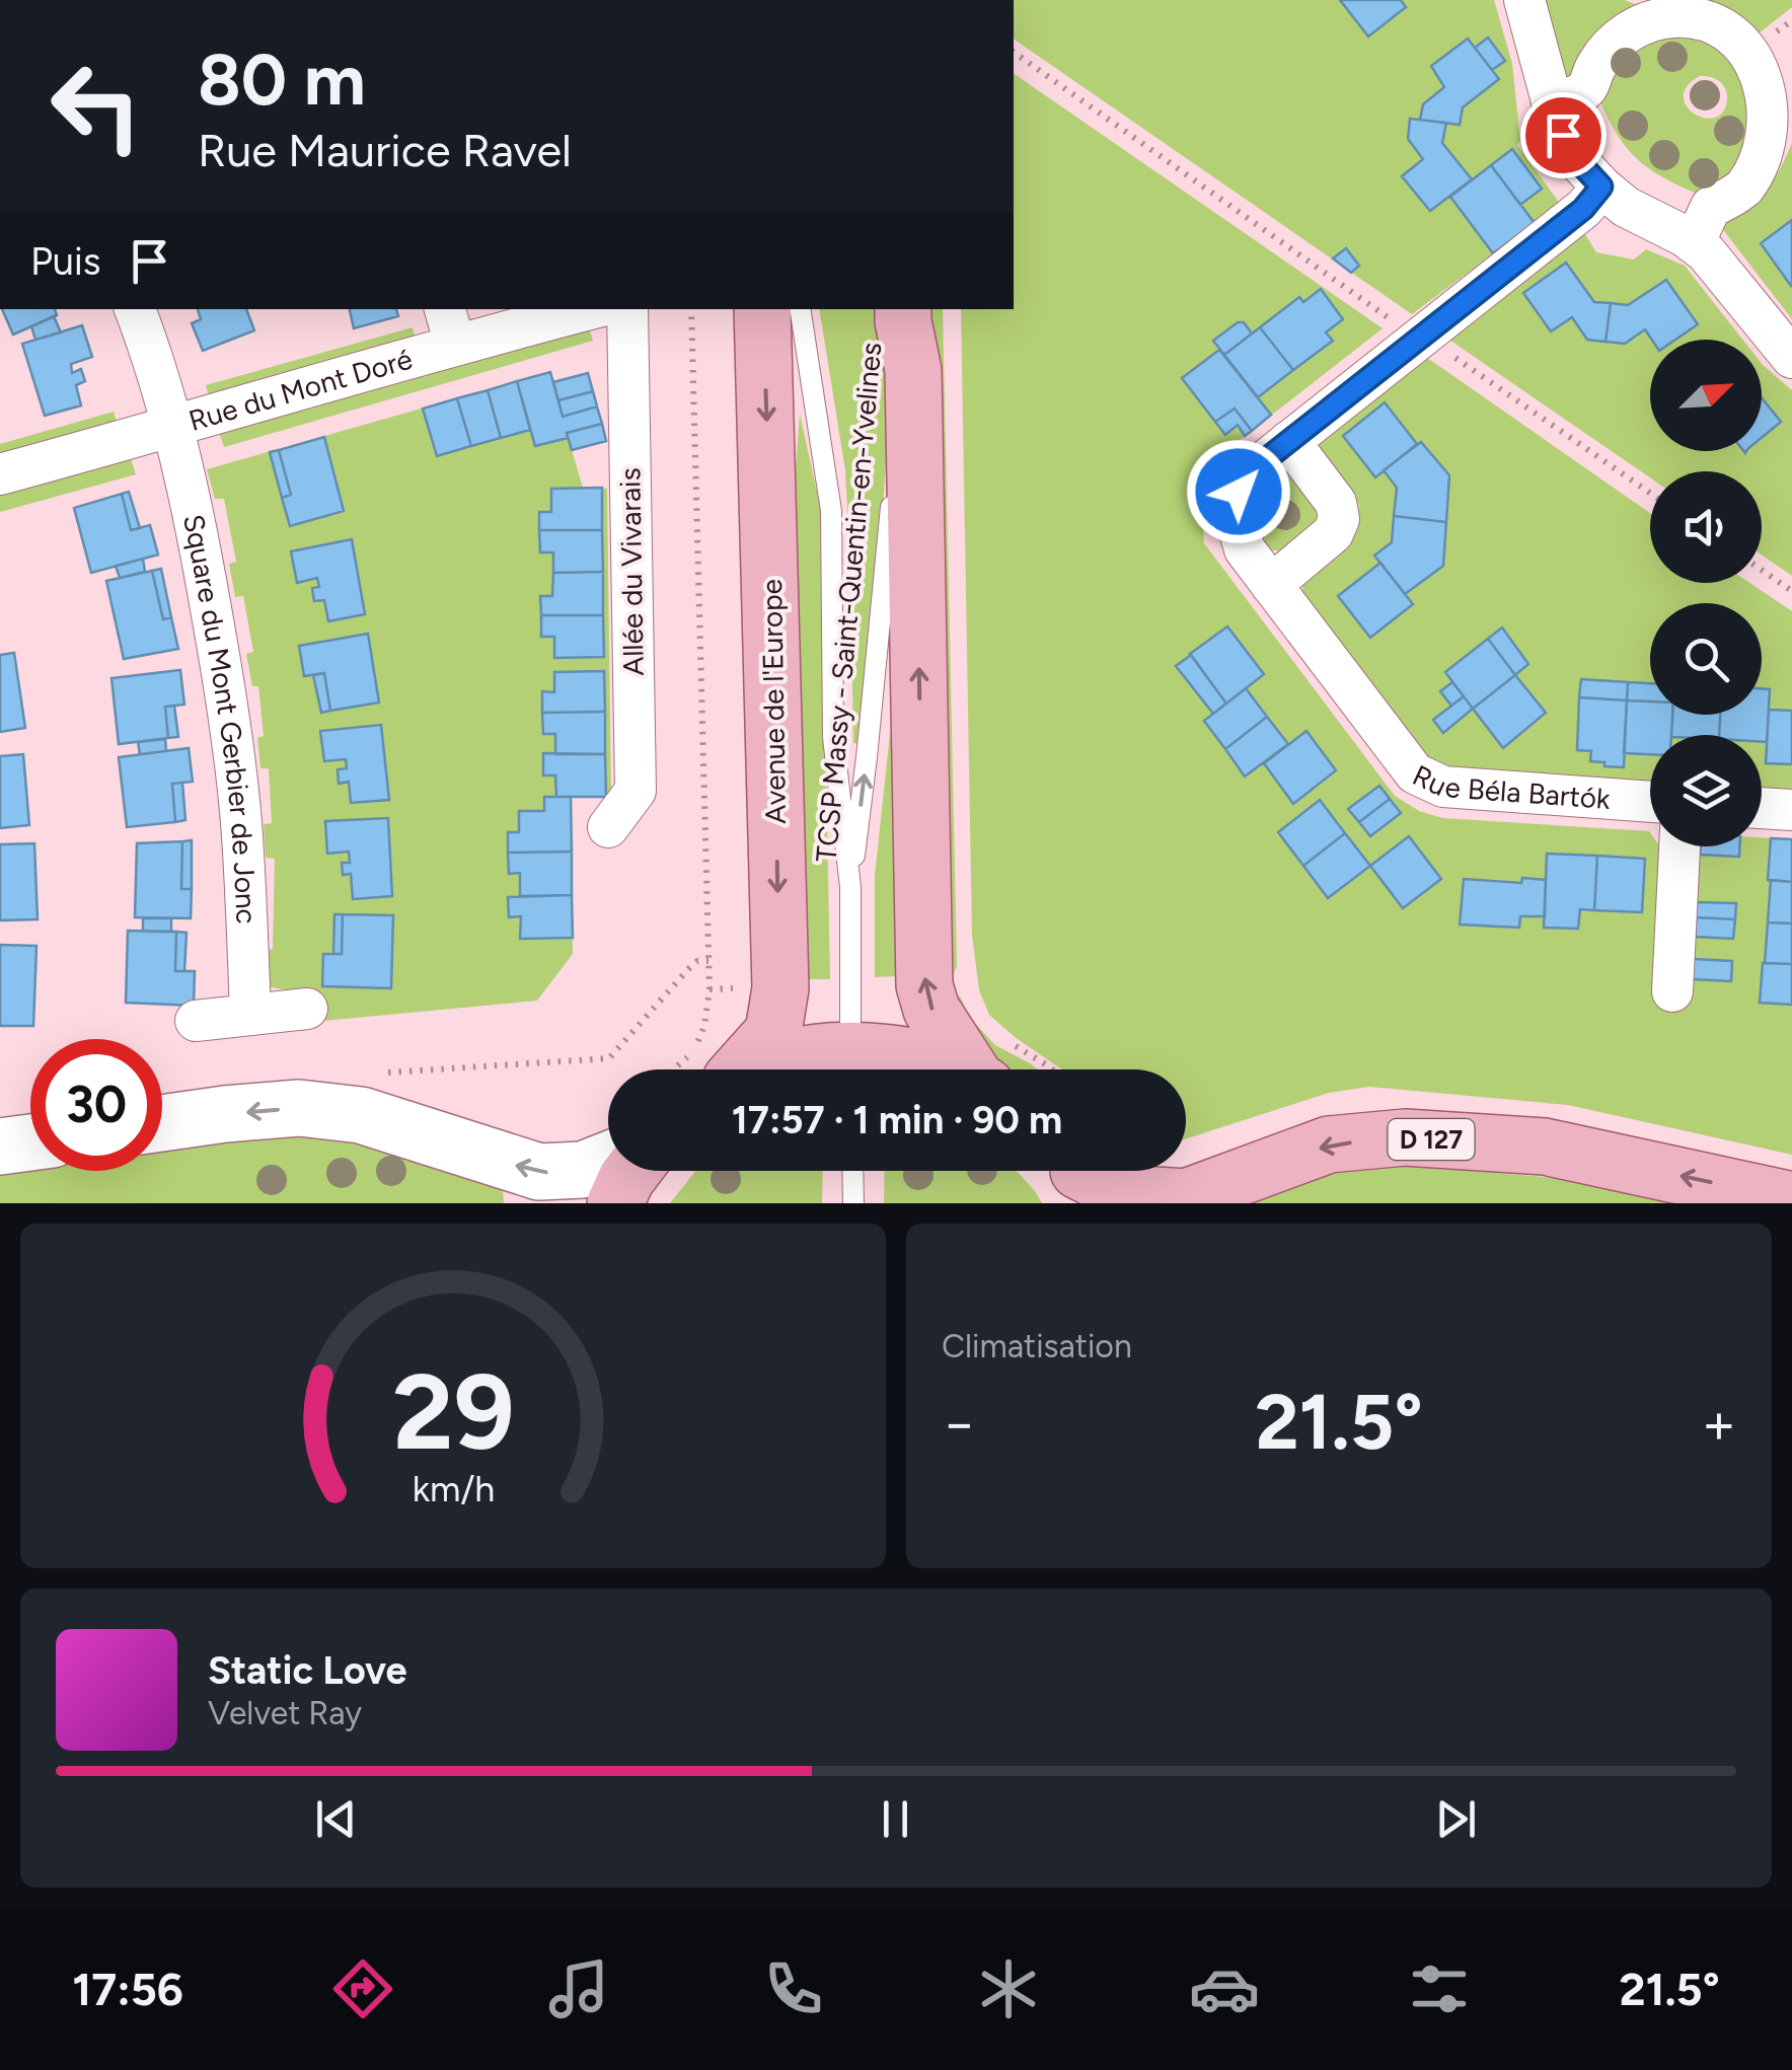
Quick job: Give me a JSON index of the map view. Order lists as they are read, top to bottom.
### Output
{
  "streets": {
    "main road": ["Avenue de l'Europe", "D 127"],
    "street": [
      "Rue du Mont Doré",
      "Allée du Vivarais",
      "Square du Mont Gerbier de Jonc",
      "Rue Béla Bartók"
    ],
    "lane": ["TCSP Massy - Saint-Quentin-en-Yvelines"]
  },
  "crossings": [
    ["Rue du Mont Doré", "Square du Mont Gerbier de Jonc"]
  ],
  "north": "top right",
  "page": {
    "turn": ["80 m", "Rue Maurice Ravel"],
    "then": "Puis",
    "limit": "30",
    "trip": "17:57 · 1 min · 90 m",
    "tile": "Climatisation",
    "heat": ["−", "21.5°", "+"],
    "song": ["Static Love", "Velvet Ray"],
    "tabs": ["17:56", "21.5°"],
    "gauge": ["29", "km/h"]
  }
}
